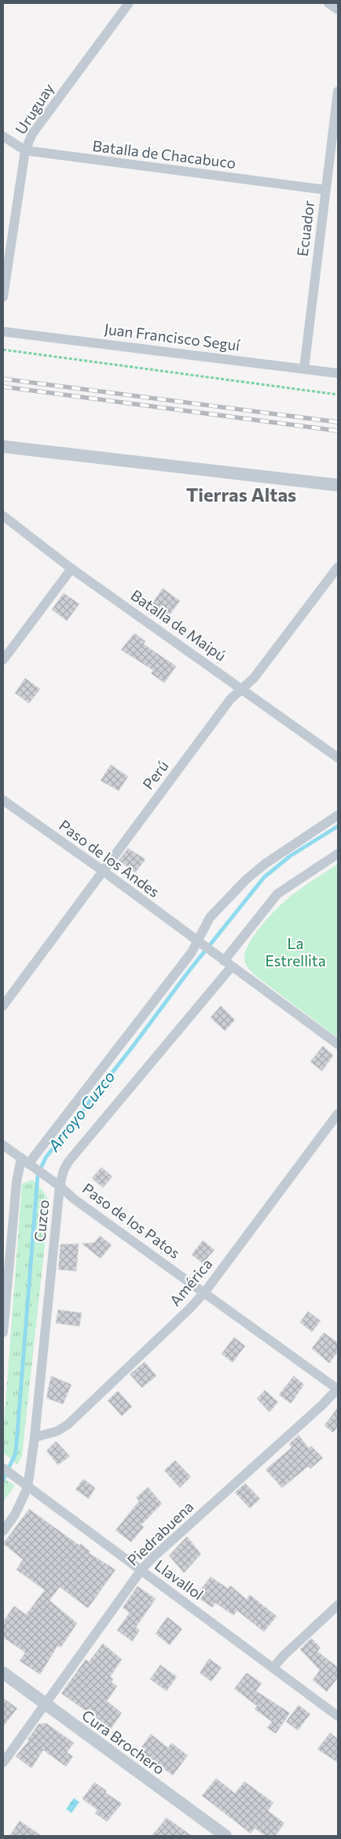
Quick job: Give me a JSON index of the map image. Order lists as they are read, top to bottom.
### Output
{
  "streets": {
    "street": [
      "Uruguay",
      "Batalla de Chacabuco",
      "Ecuador",
      "Juan Francisco Seguí",
      "Batalla de Maipú",
      "Perú",
      "Paso de los Andes",
      "Cuzco",
      "Paso de los Patos",
      "América",
      "Piedrabuena",
      "Llavallol",
      "Cura Brochero"
    ]
  },
  "crossings": [
    ["Uruguay", "Batalla de Chacabuco"],
    ["Batalla de Chacabuco", "Ecuador"],
    ["Ecuador", "Juan Francisco Seguí"],
    ["Batalla de Maipú", "Perú"],
    ["Perú", "Paso de los Andes"],
    ["Paso de los Andes", "Cuzco"],
    ["Cuzco", "Paso de los Patos"],
    ["Cuzco", "América"],
    ["Cuzco", "Llavallol"],
    ["Paso de los Patos", "América"],
    ["Paso de los Patos", "Piedrabuena"],
    ["Piedrabuena", "Llavallol"],
    ["Piedrabuena", "Cura Brochero"]
  ],
  "districts": ["Tierras Altas"],
  "water": ["Arroyo Cuzco"],
  "parks": ["La Estrellita"]
}
